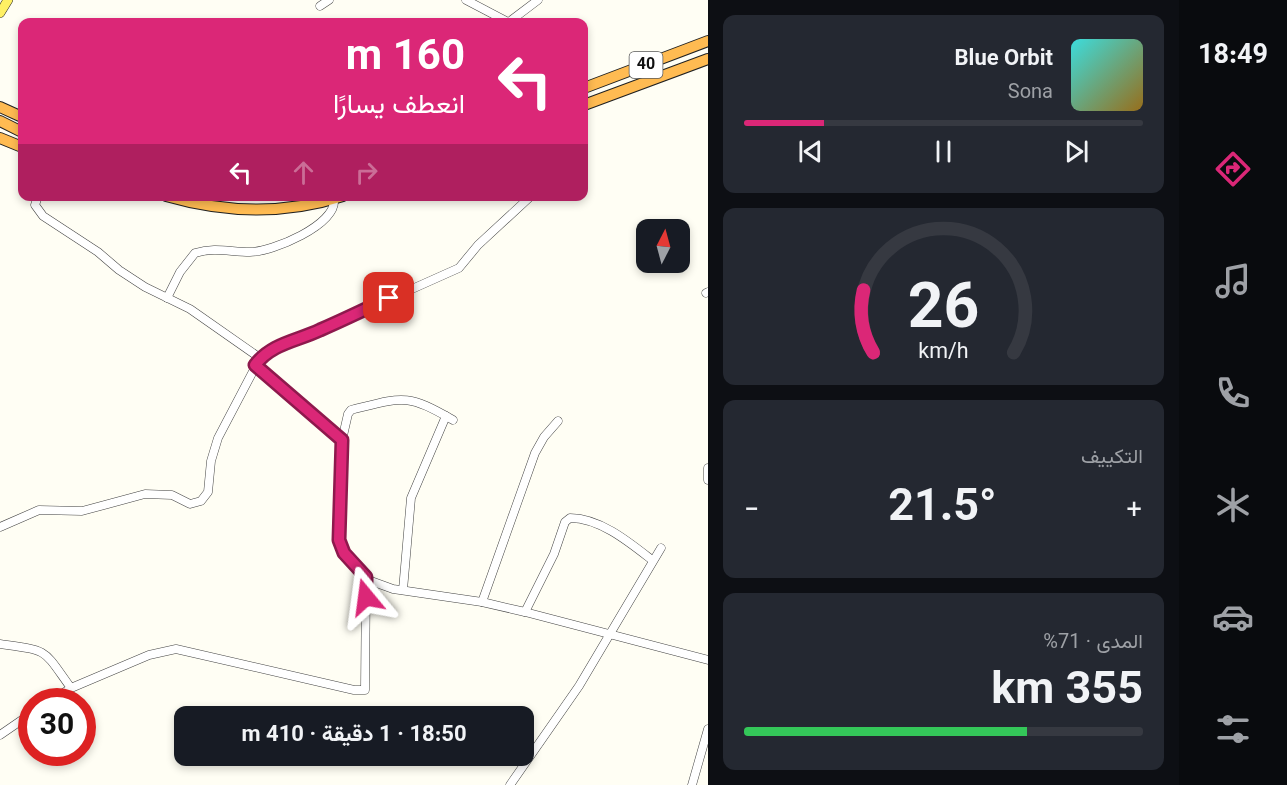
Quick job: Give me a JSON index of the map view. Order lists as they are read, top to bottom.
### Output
{
  "streets": {
    "highway": ["40"]
  },
  "north": "top",
  "page": {
    "tabs": "18:49",
    "turn": ["160 m", "انعطف يسارًا"],
    "song": ["Blue Orbit", "Sona"],
    "tile": [
      "التكييف",
      ["المدى · 71%", "355 km"]
    ],
    "heat": ["−", "21.5°", "+"],
    "limit": "30",
    "trip": "18:50 · 1 دقيقة · 410 m",
    "gauge": ["26", "km/h"]
  }
}
